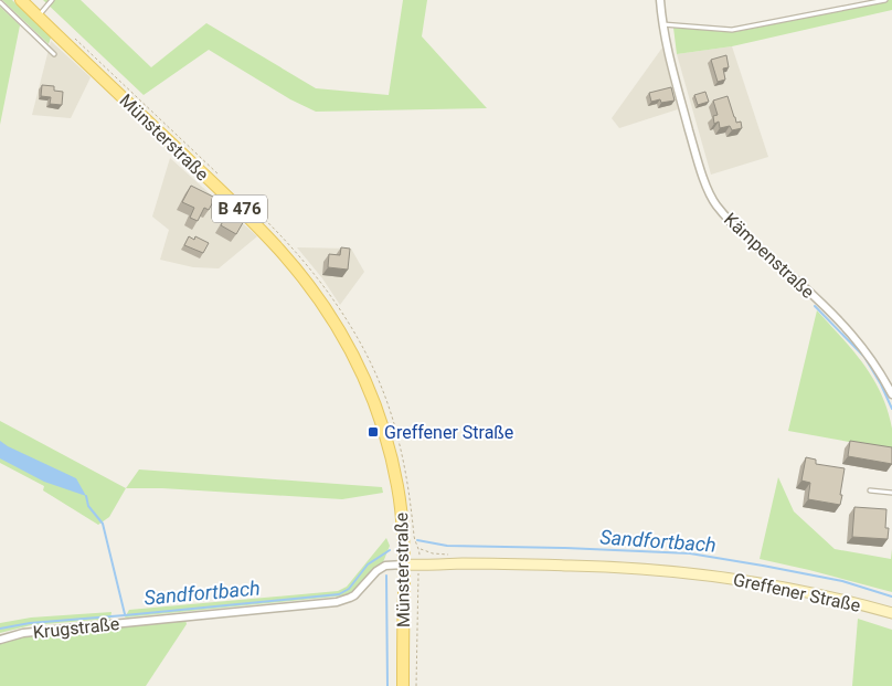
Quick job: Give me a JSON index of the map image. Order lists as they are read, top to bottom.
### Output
{
  "streets": {
    "main road": ["Münsterstraße", "B 476", "Greffener Straße"],
    "street": ["Kämpenstraße", "Krugstraße"]
  },
  "crossings": [
    ["Münsterstraße", "Greffener Straße"],
    ["Münsterstraße", "Krugstraße"],
    ["Greffener Straße", "Krugstraße"]
  ],
  "water": ["Sandfortbach"],
  "places": {
    "transit": ["Greffener Straße"]
  }
}
